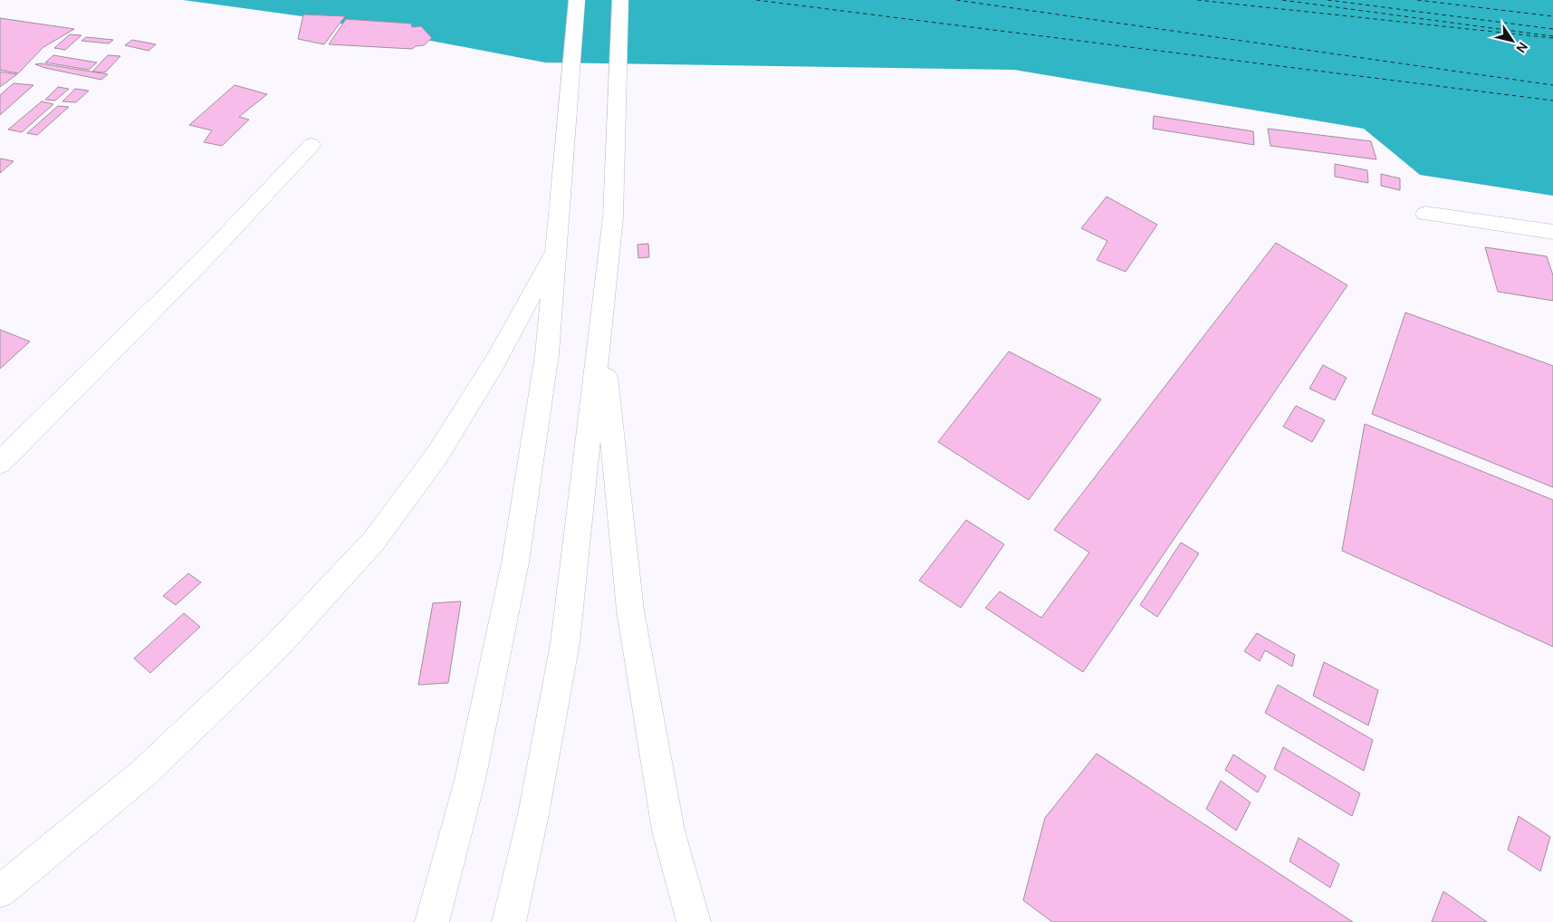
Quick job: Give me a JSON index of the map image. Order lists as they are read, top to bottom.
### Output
{
  "north": "bottom right"
}
